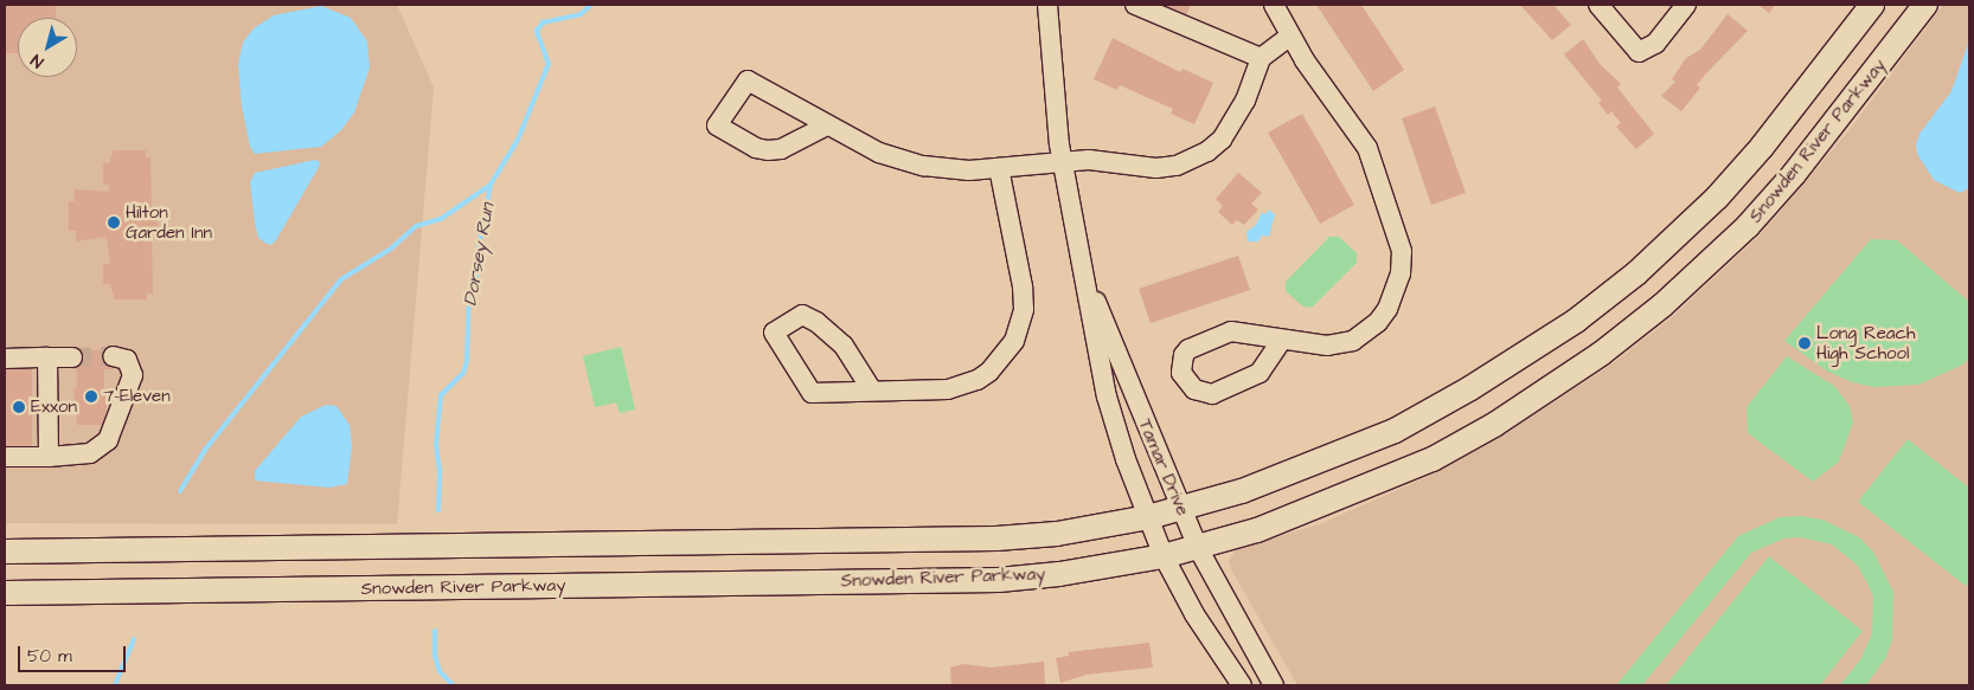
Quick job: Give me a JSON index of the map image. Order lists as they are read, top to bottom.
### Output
{
  "streets": {
    "main road": ["Snowden River Parkway"],
    "street": ["Tamar Drive"]
  },
  "crossings": [
    ["Snowden River Parkway", "Tamar Drive"]
  ],
  "water": ["Dorsey Run"],
  "places": [
    "Hilton Garden Inn",
    "Long Reach High School",
    "7-Eleven",
    "Exxon"
  ],
  "scale_bar": "50 m",
  "north": "bottom left"
}
